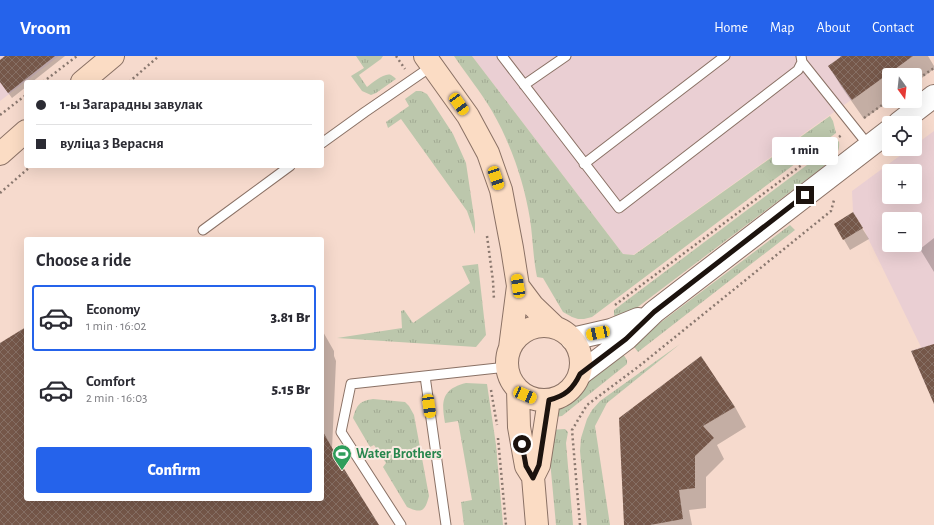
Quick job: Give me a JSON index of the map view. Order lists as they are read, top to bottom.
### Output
{
  "places": {
    "sports": ["Water Brothers"]
  },
  "north": "bottom",
  "page": {
    "header": "Vroom",
    "nav": [
      "Home",
      "Map",
      "About",
      "Contact"
    ],
    "map_buttons": ["+", "−"],
    "banner": ["1-ы Загарадны завулак", "вуліца 3 Верасня"],
    "bubble": "1 min",
    "heading": "Choose a ride",
    "list": [
      {
        "name": "Economy",
        "note": "1 min · 16:02",
        "value": "3.81 Br"
      },
      {
        "name": "Comfort",
        "note": "2 min · 16:03",
        "value": "5.15 Br"
      }
    ],
    "buttons": "Confirm"
  }
}
